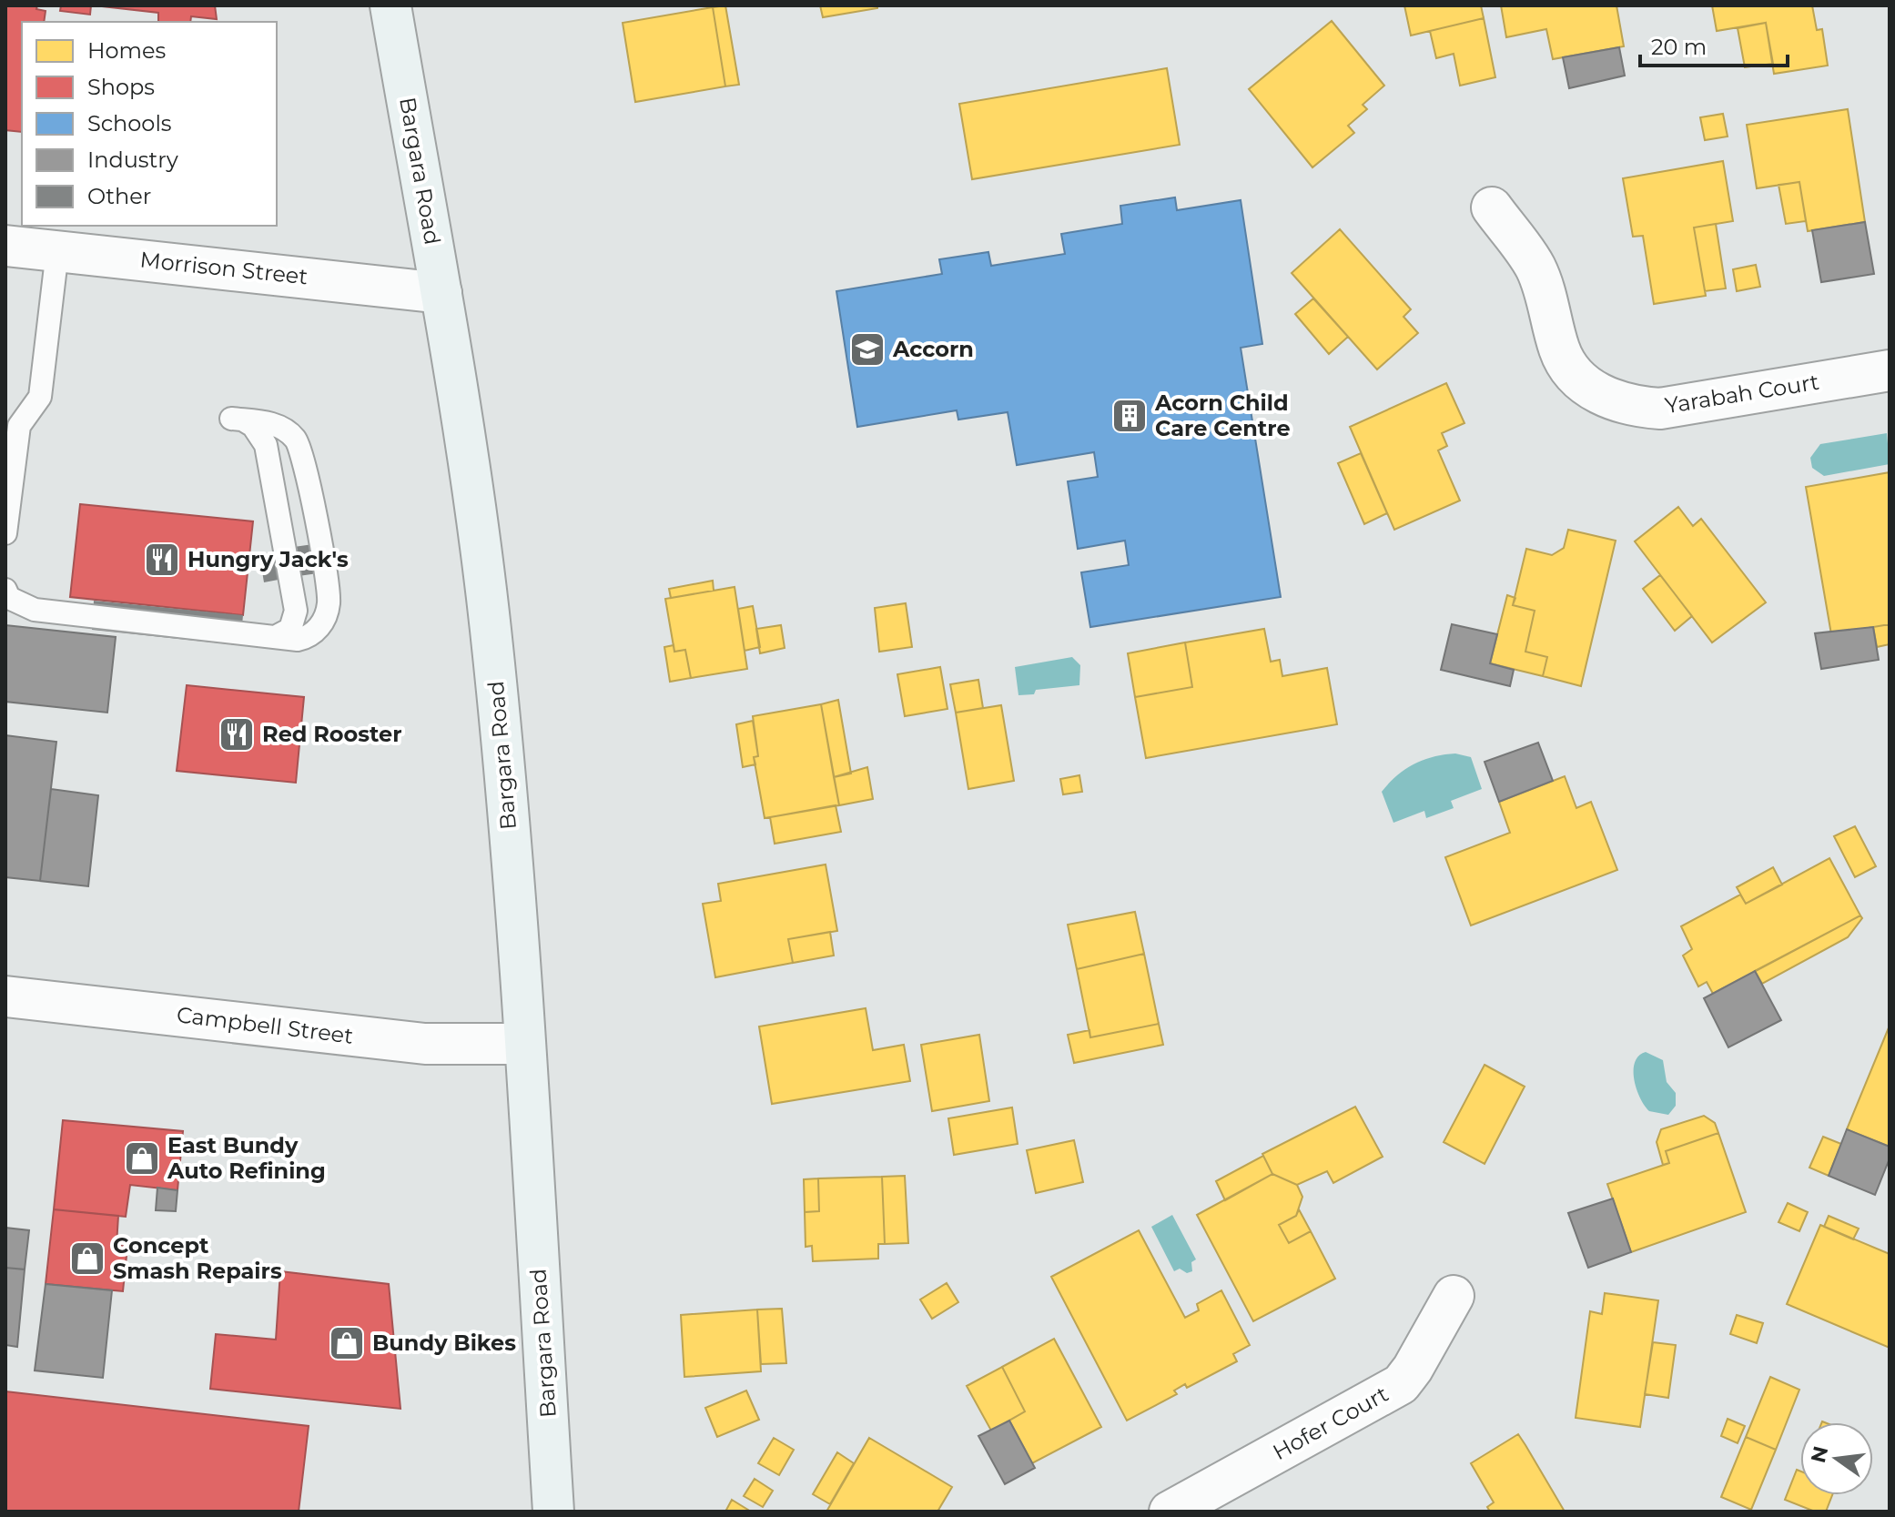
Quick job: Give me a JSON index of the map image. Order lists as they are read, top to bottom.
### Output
{
  "streets": {
    "main road": ["Bargara Road"],
    "street": [
      "Morrison Street",
      "Yarabah Court",
      "Campbell Street",
      "Hofer Court"
    ]
  },
  "crossings": [
    ["Bargara Road", "Morrison Street"],
    ["Bargara Road", "Campbell Street"]
  ],
  "places": {
    "school or university": ["Accorn"],
    "building": ["Acorn Child Care Centre"],
    "restaurant": ["Hungry Jack's", "Red Rooster"],
    "shop": ["East Bundy Auto Refining", "Concept Smash Repairs", "Bundy Bikes"]
  },
  "legend": [
    "Homes",
    "Shops",
    "Schools",
    "Industry",
    "Other"
  ],
  "scale_bar": "20 m",
  "north": "left"
}
